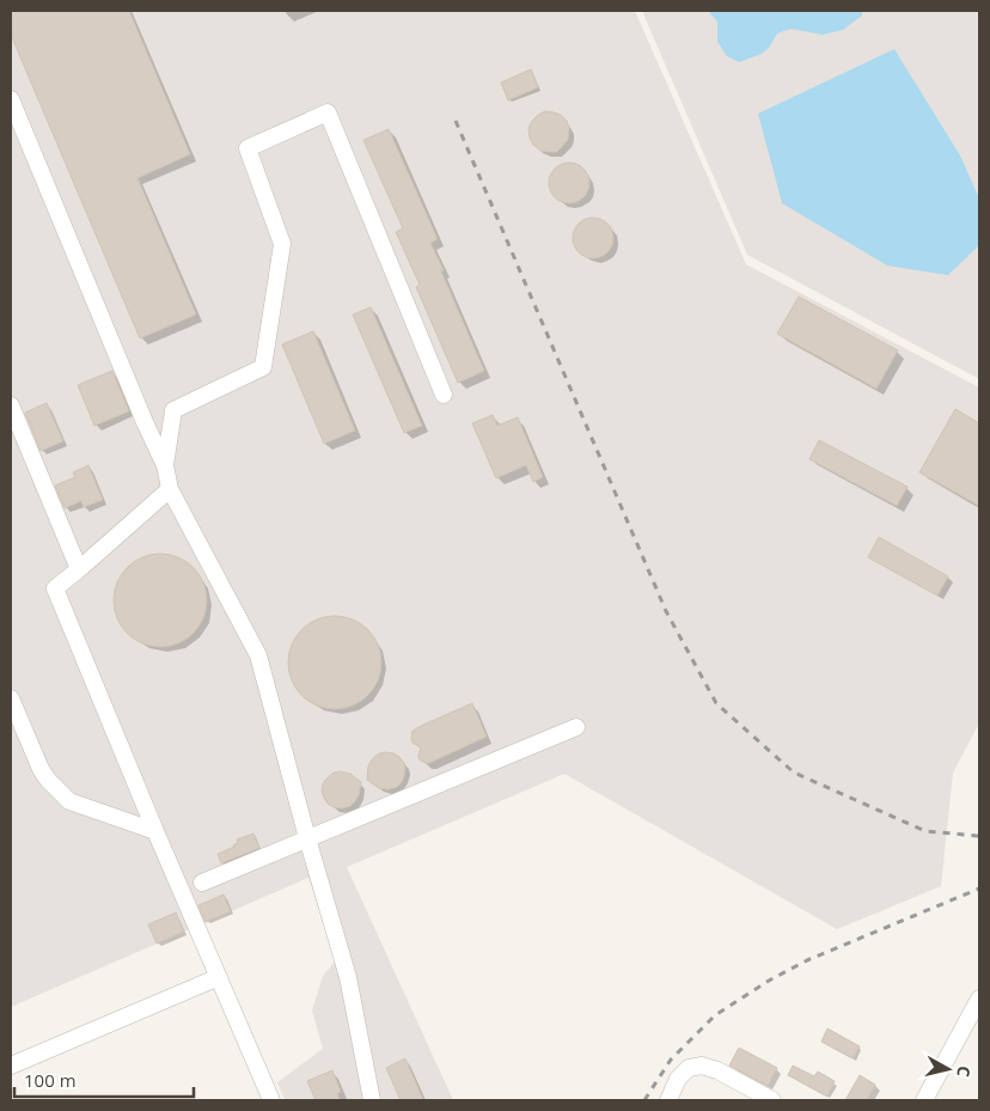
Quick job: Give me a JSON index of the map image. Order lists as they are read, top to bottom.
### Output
{
  "scale_bar": "100 m",
  "north": "right"
}
